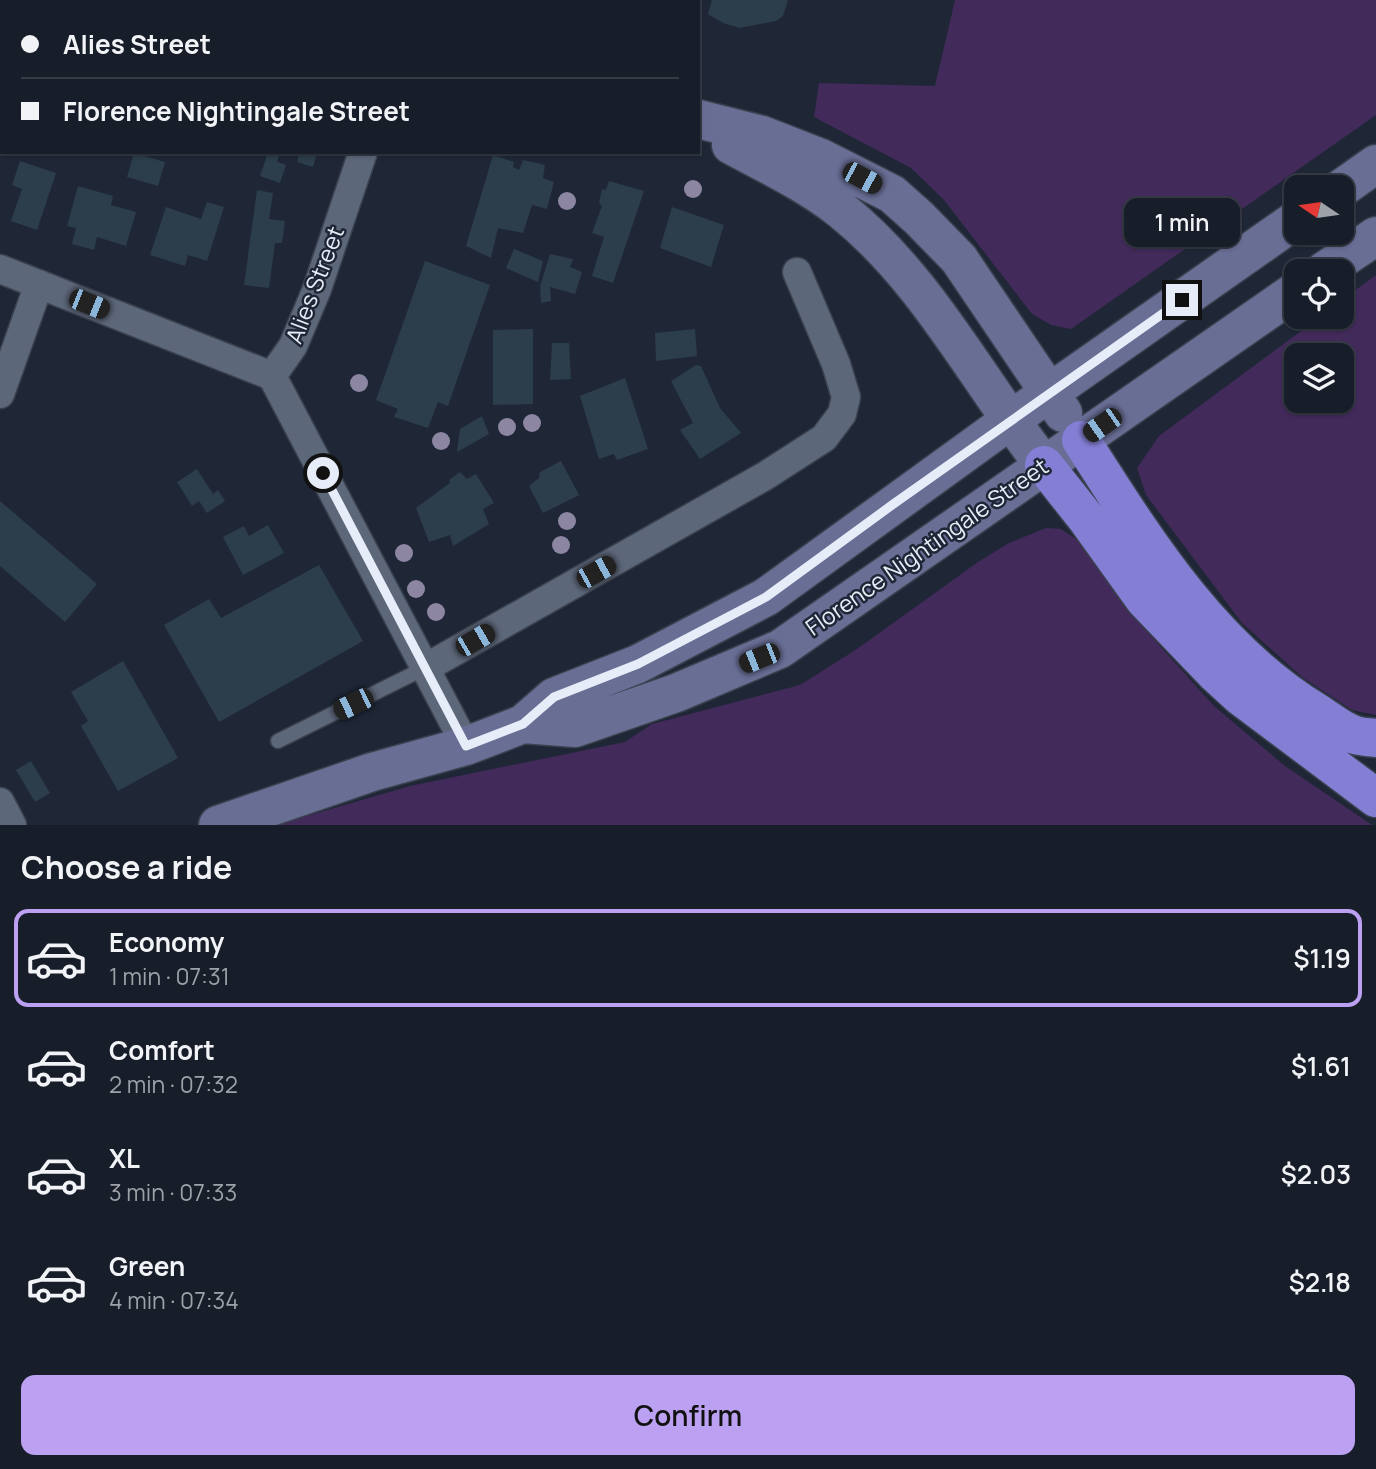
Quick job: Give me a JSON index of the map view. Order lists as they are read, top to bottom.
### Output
{
  "streets": {
    "main road": ["Florence Nightingale Street"],
    "street": ["Alies Street"]
  },
  "north": "left",
  "page": {
    "banner": ["Alies Street", "Florence Nightingale Street"],
    "bubble": "1 min",
    "heading": "Choose a ride",
    "list": [
      {
        "name": "Economy",
        "note": "1 min · 07:31",
        "value": "$1.19"
      },
      {
        "name": "Comfort",
        "note": "2 min · 07:32",
        "value": "$1.61"
      },
      {
        "name": "XL",
        "note": "3 min · 07:33",
        "value": "$2.03"
      },
      {
        "name": "Green",
        "note": "4 min · 07:34",
        "value": "$2.18"
      }
    ],
    "buttons": "Confirm"
  }
}
